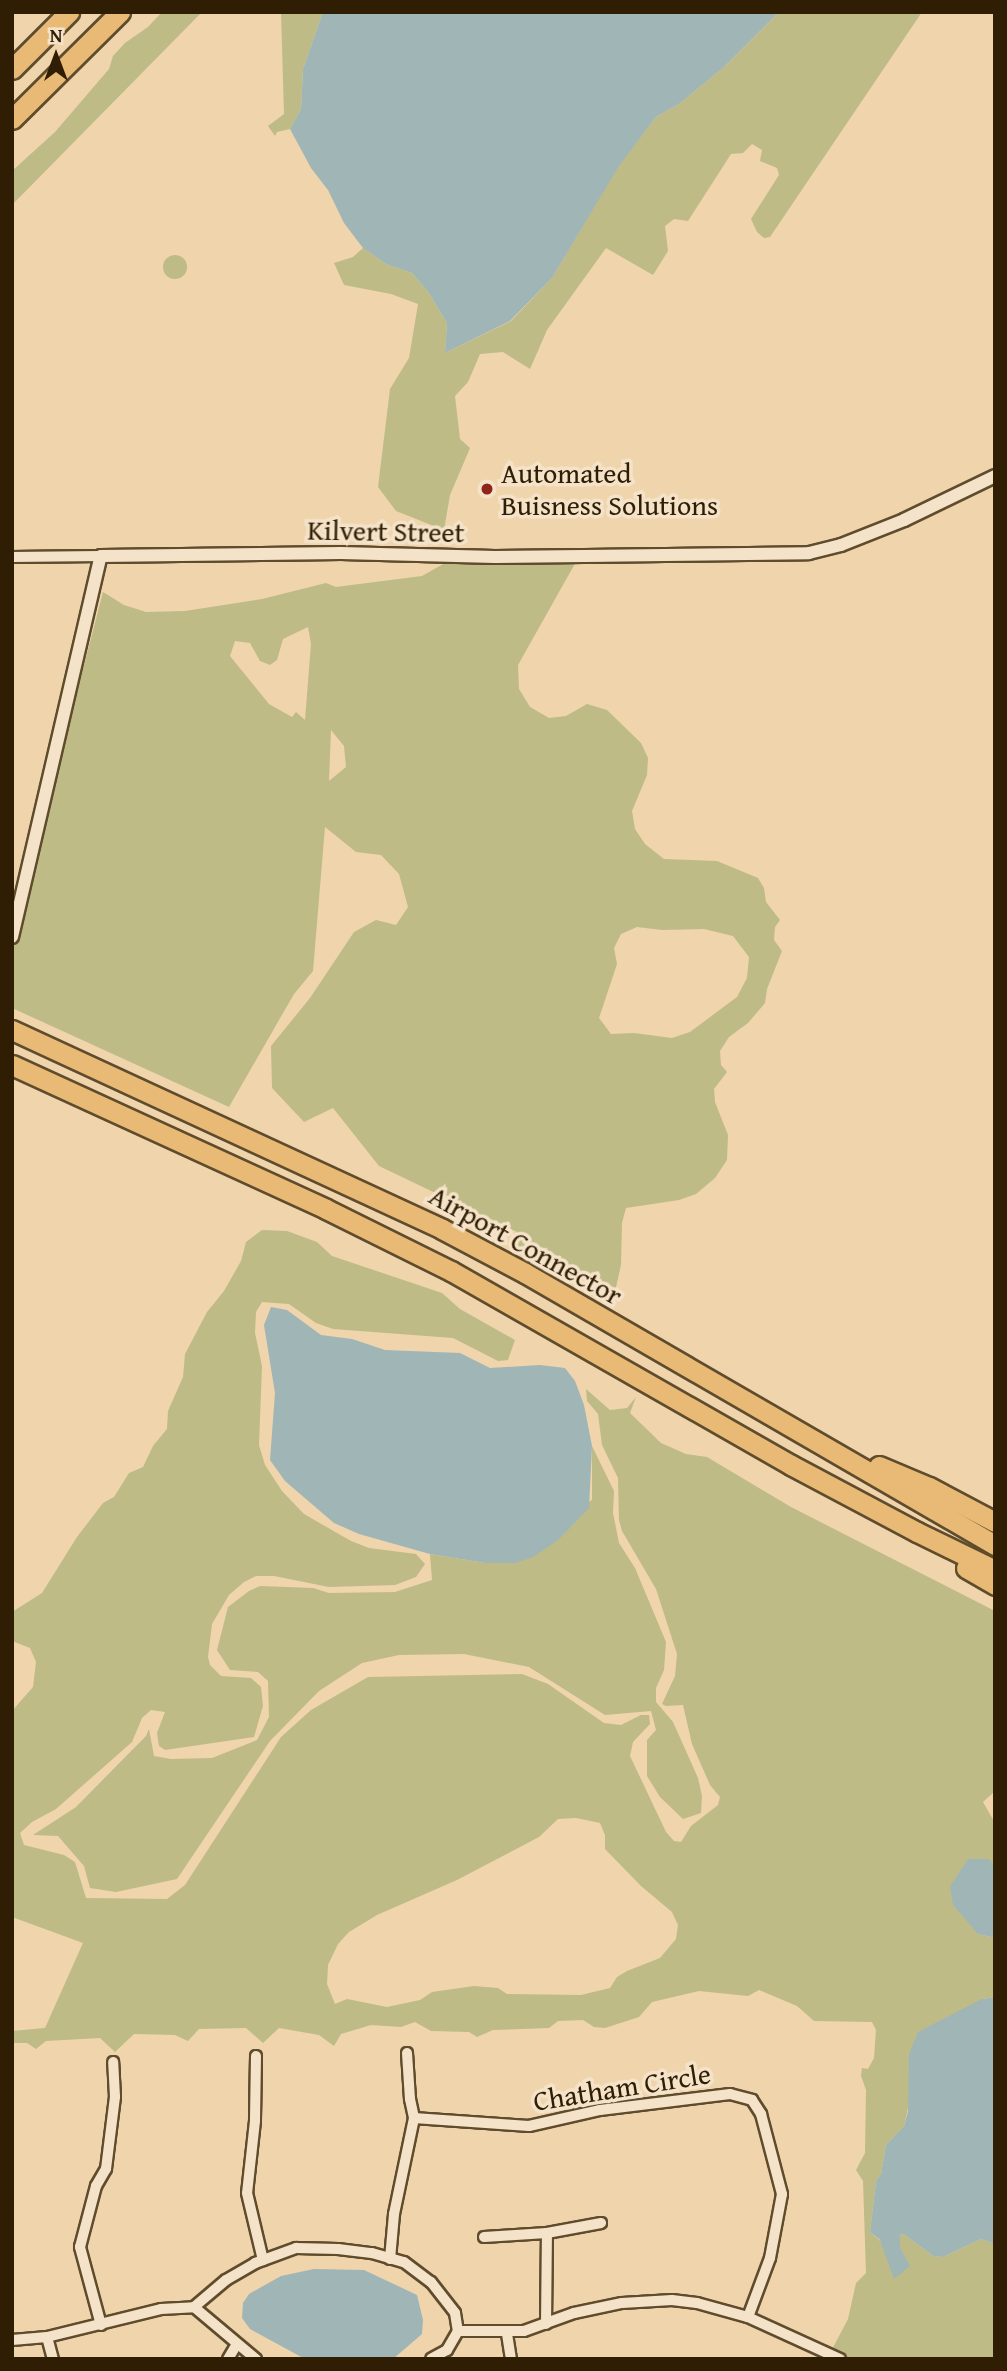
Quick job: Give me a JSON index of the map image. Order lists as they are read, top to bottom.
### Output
{
  "streets": {
    "highway": ["Airport Connector"],
    "street": ["Kilvert Street", "Chatham Circle"]
  },
  "places": ["Automated Buisness Solutions"],
  "north": "top"
}
